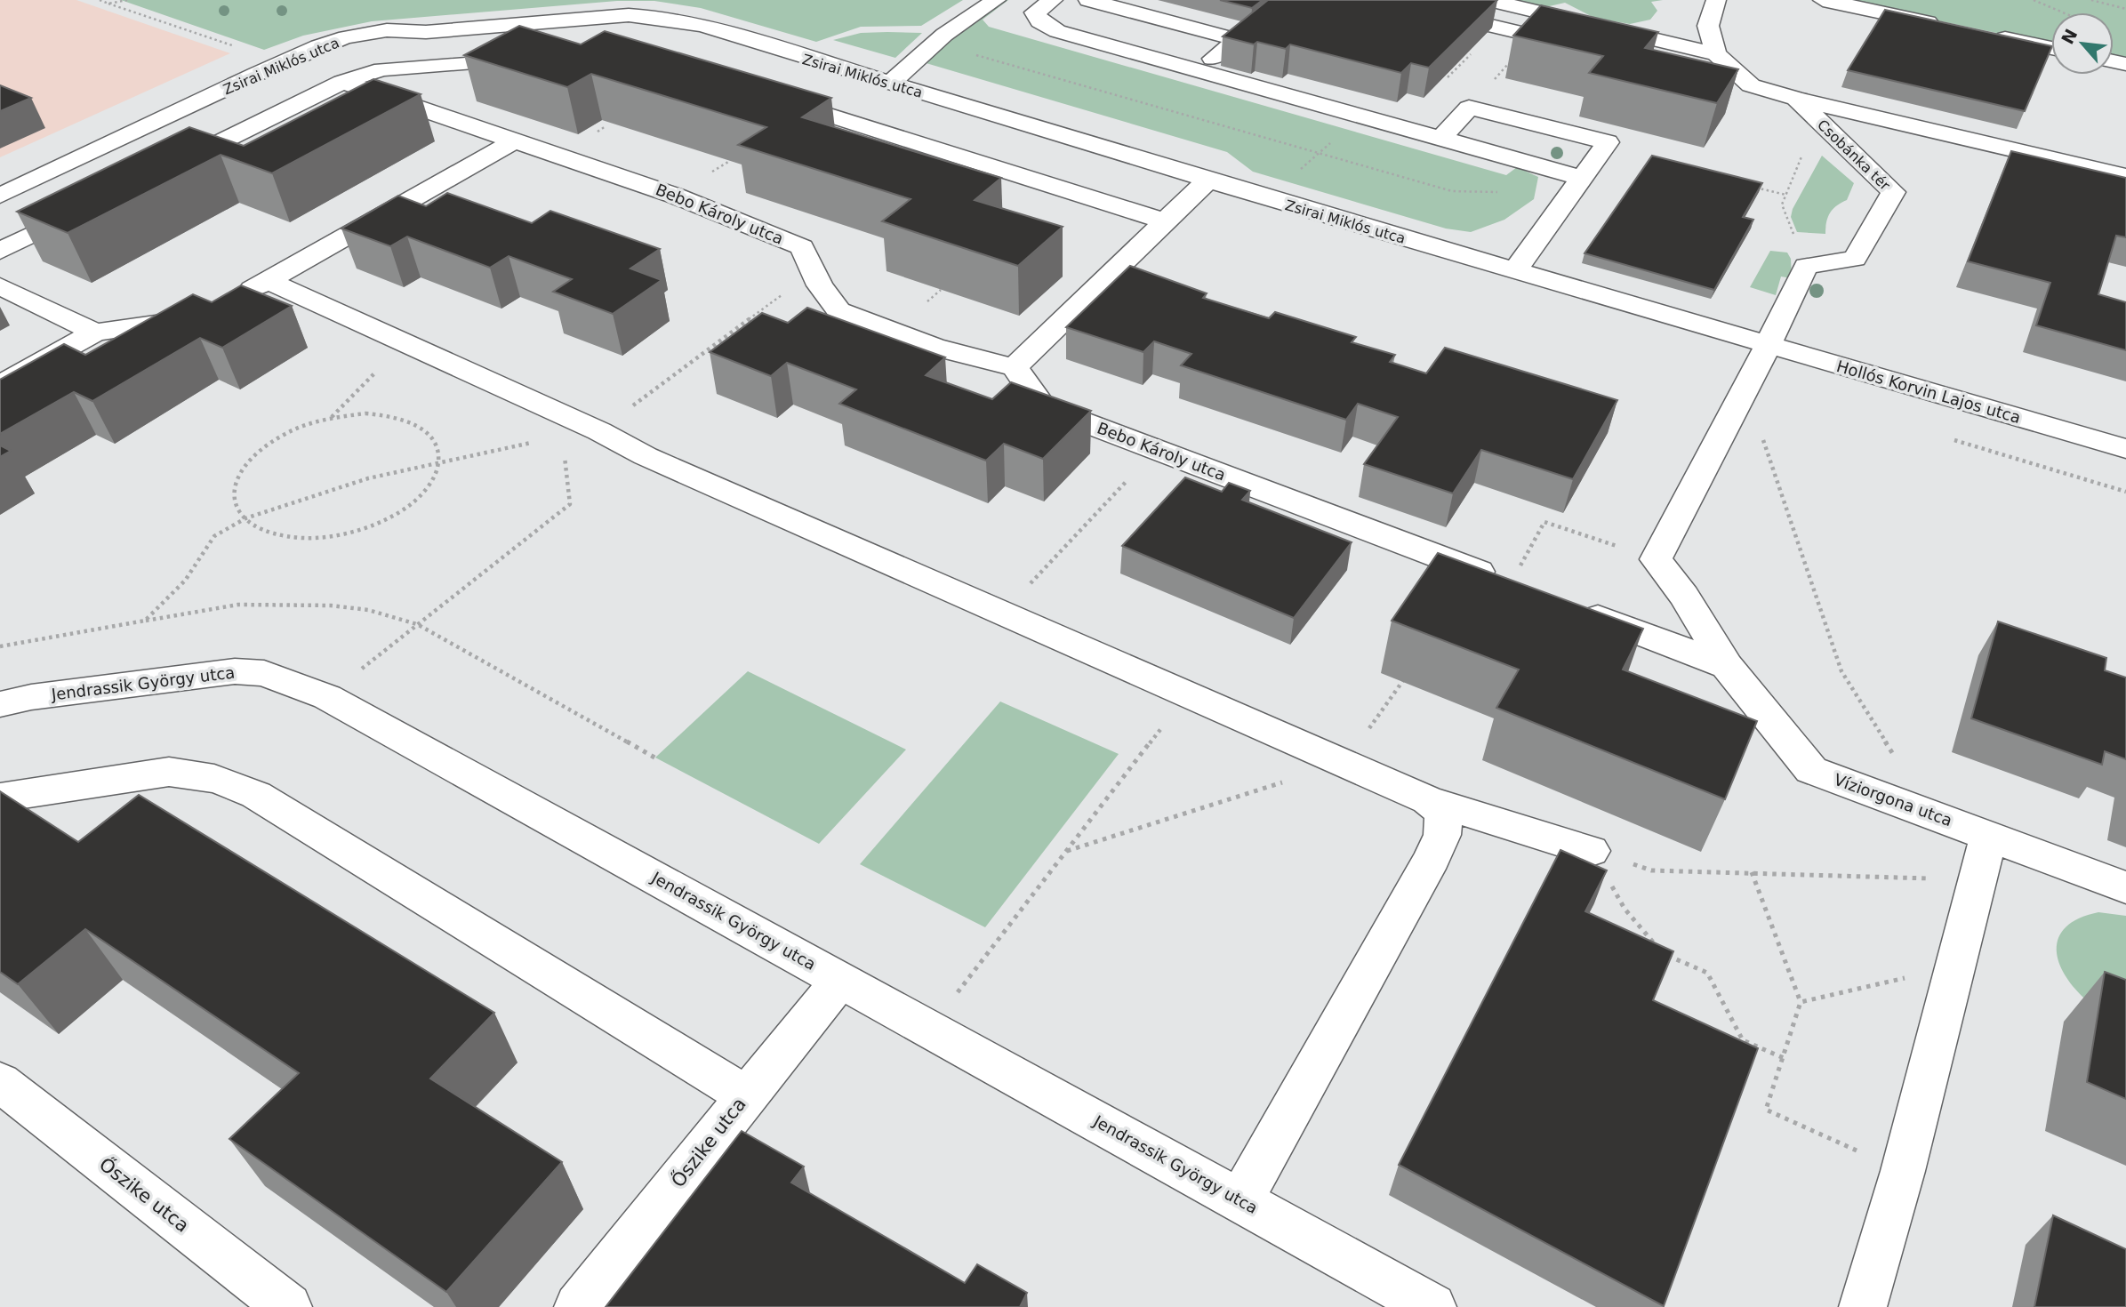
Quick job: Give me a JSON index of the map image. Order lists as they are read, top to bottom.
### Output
{
  "streets": {
    "street": [
      "Zsirai Miklós utca",
      "Csobánka tér",
      "Bebo Károly utca",
      "Hollós Korvin Lajos utca",
      "Jendrassik György utca",
      "Víziorgona utca",
      "Őszike utca"
    ]
  },
  "crossings": [
    ["Zsirai Miklós utca", "Hollós Korvin Lajos utca"],
    ["Jendrassik György utca", "Őszike utca"]
  ],
  "north": "top left"
}
